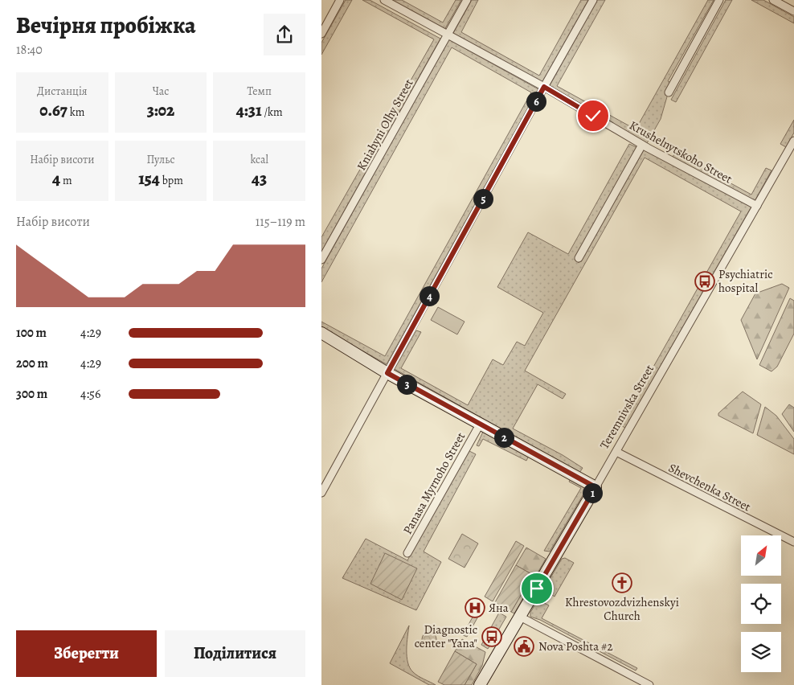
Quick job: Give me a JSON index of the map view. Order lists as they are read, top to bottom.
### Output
{
  "streets": {
    "street": [
      "Kniahyni Olhy Street",
      "Krushelnytskoho Street",
      "Teremnivska Street",
      "Panasa Myrnoho Street",
      "Shevchenka Street"
    ]
  },
  "crossings": [
    ["Kniahyni Olhy Street", "Krushelnytskoho Street"],
    ["Krushelnytskoho Street", "Teremnivska Street"],
    ["Teremnivska Street", "Shevchenka Street"]
  ],
  "places": {
    "bus stop": ["Psychiatric hospital", "Diagnostic center \"Yana\""],
    "church": ["Khrestovozdvizhenskyi Church"],
    "hospital": ["Яна"],
    "public building": ["Nova Poshta #2"]
  },
  "north": "top right",
  "page": {
    "heading": ["Вечірня пробіжка", "18:40"],
    "stats": [
      ["Дистанція", "0.67 km"],
      ["Час", "3:02"],
      ["Темп", "4:31 /km"],
      ["Набір висоти", "4 m"],
      ["Пульс", "154 bpm"],
      ["kcal", "43"]
    ],
    "pins": [
      "6",
      "5",
      "4",
      "3",
      "2",
      "1"
    ],
    "chart": ["Набір висоти", "115–119 m"],
    "list": [
      {
        "name": "100 m",
        "note": "4:29"
      },
      {
        "name": "200 m",
        "note": "4:29"
      },
      {
        "name": "300 m",
        "note": "4:56"
      }
    ],
    "buttons": ["Зберегти", "Поділитися"]
  }
}
